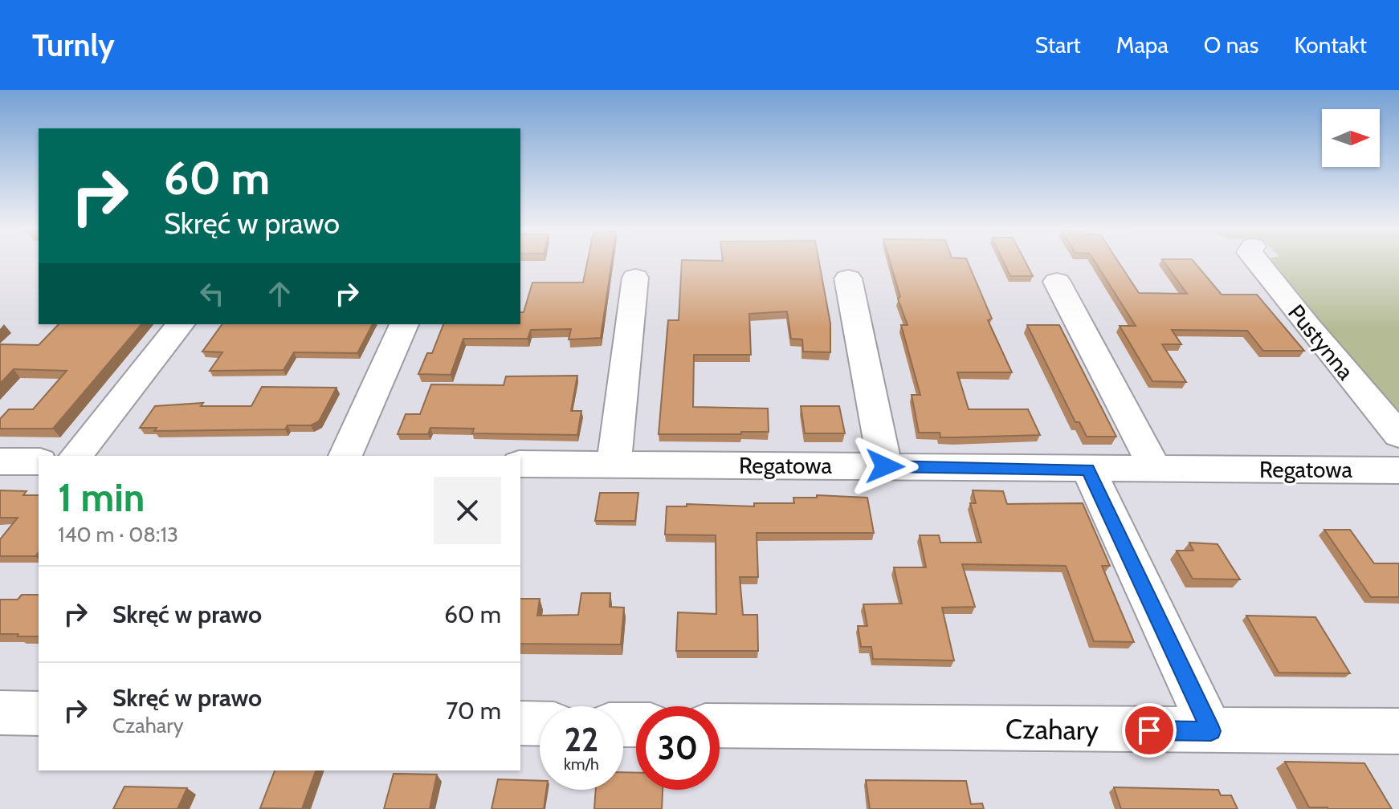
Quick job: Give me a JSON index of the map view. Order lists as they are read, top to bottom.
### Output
{
  "streets": {
    "street": ["Pustynna", "Regatowa", "Czahary"]
  },
  "north": "right",
  "page": {
    "header": "Turnly",
    "nav": [
      "Start",
      "Mapa",
      "O nas",
      "Kontakt"
    ],
    "turn": ["60 m", "Skręć w prawo"],
    "heading": ["1 min", "140 m · 08:13"],
    "list": [
      {
        "name": "Skręć w prawo",
        "value": "60 m"
      },
      {
        "name": "Skręć w prawo",
        "note": "Czahary",
        "value": "70 m"
      }
    ],
    "speed": "22 km/h",
    "limit": "30"
  }
}
